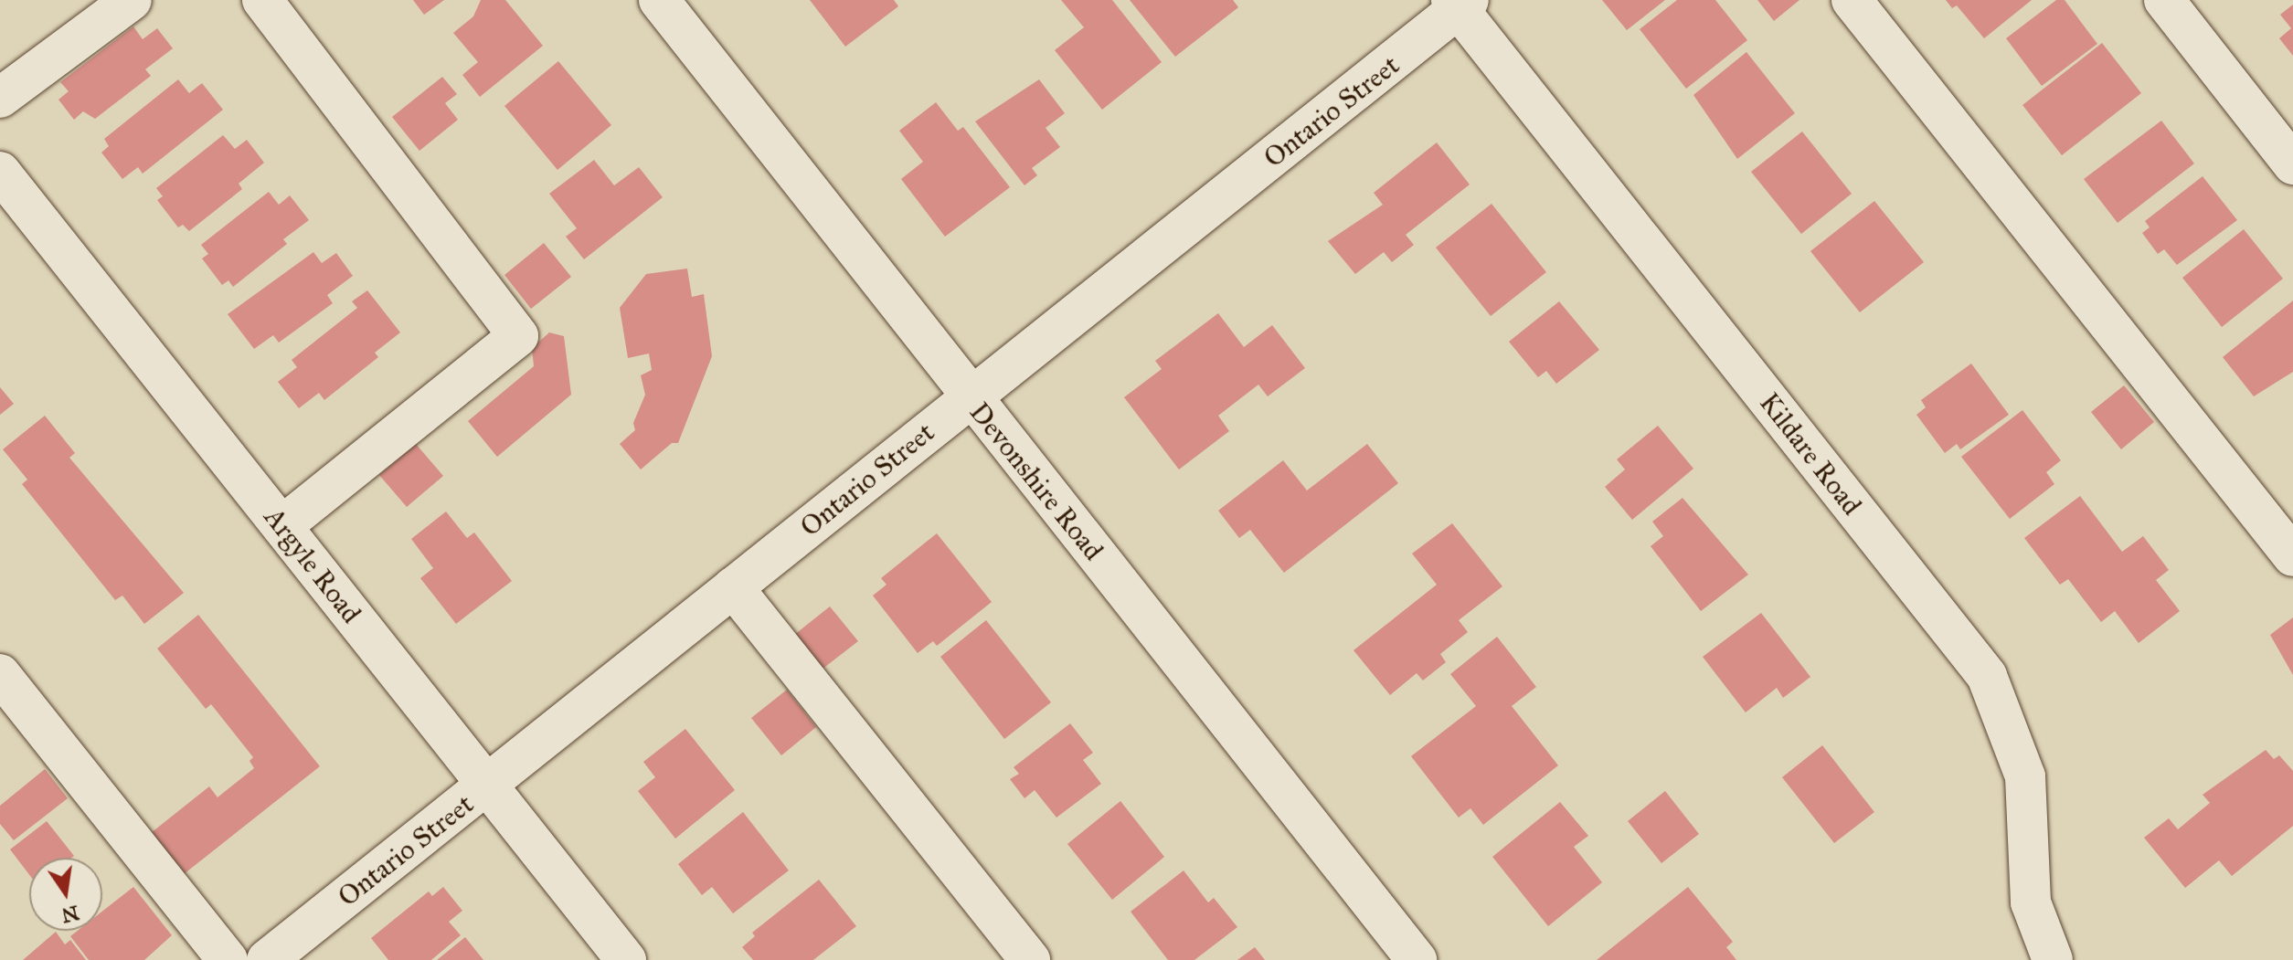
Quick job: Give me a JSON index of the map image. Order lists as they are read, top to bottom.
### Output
{
  "streets": {
    "street": [
      "Ontario Street",
      "Kildare Road",
      "Devonshire Road",
      "Argyle Road"
    ]
  },
  "crossings": [
    ["Ontario Street", "Kildare Road"],
    ["Ontario Street", "Devonshire Road"],
    ["Ontario Street", "Argyle Road"]
  ],
  "north": "bottom"
}
